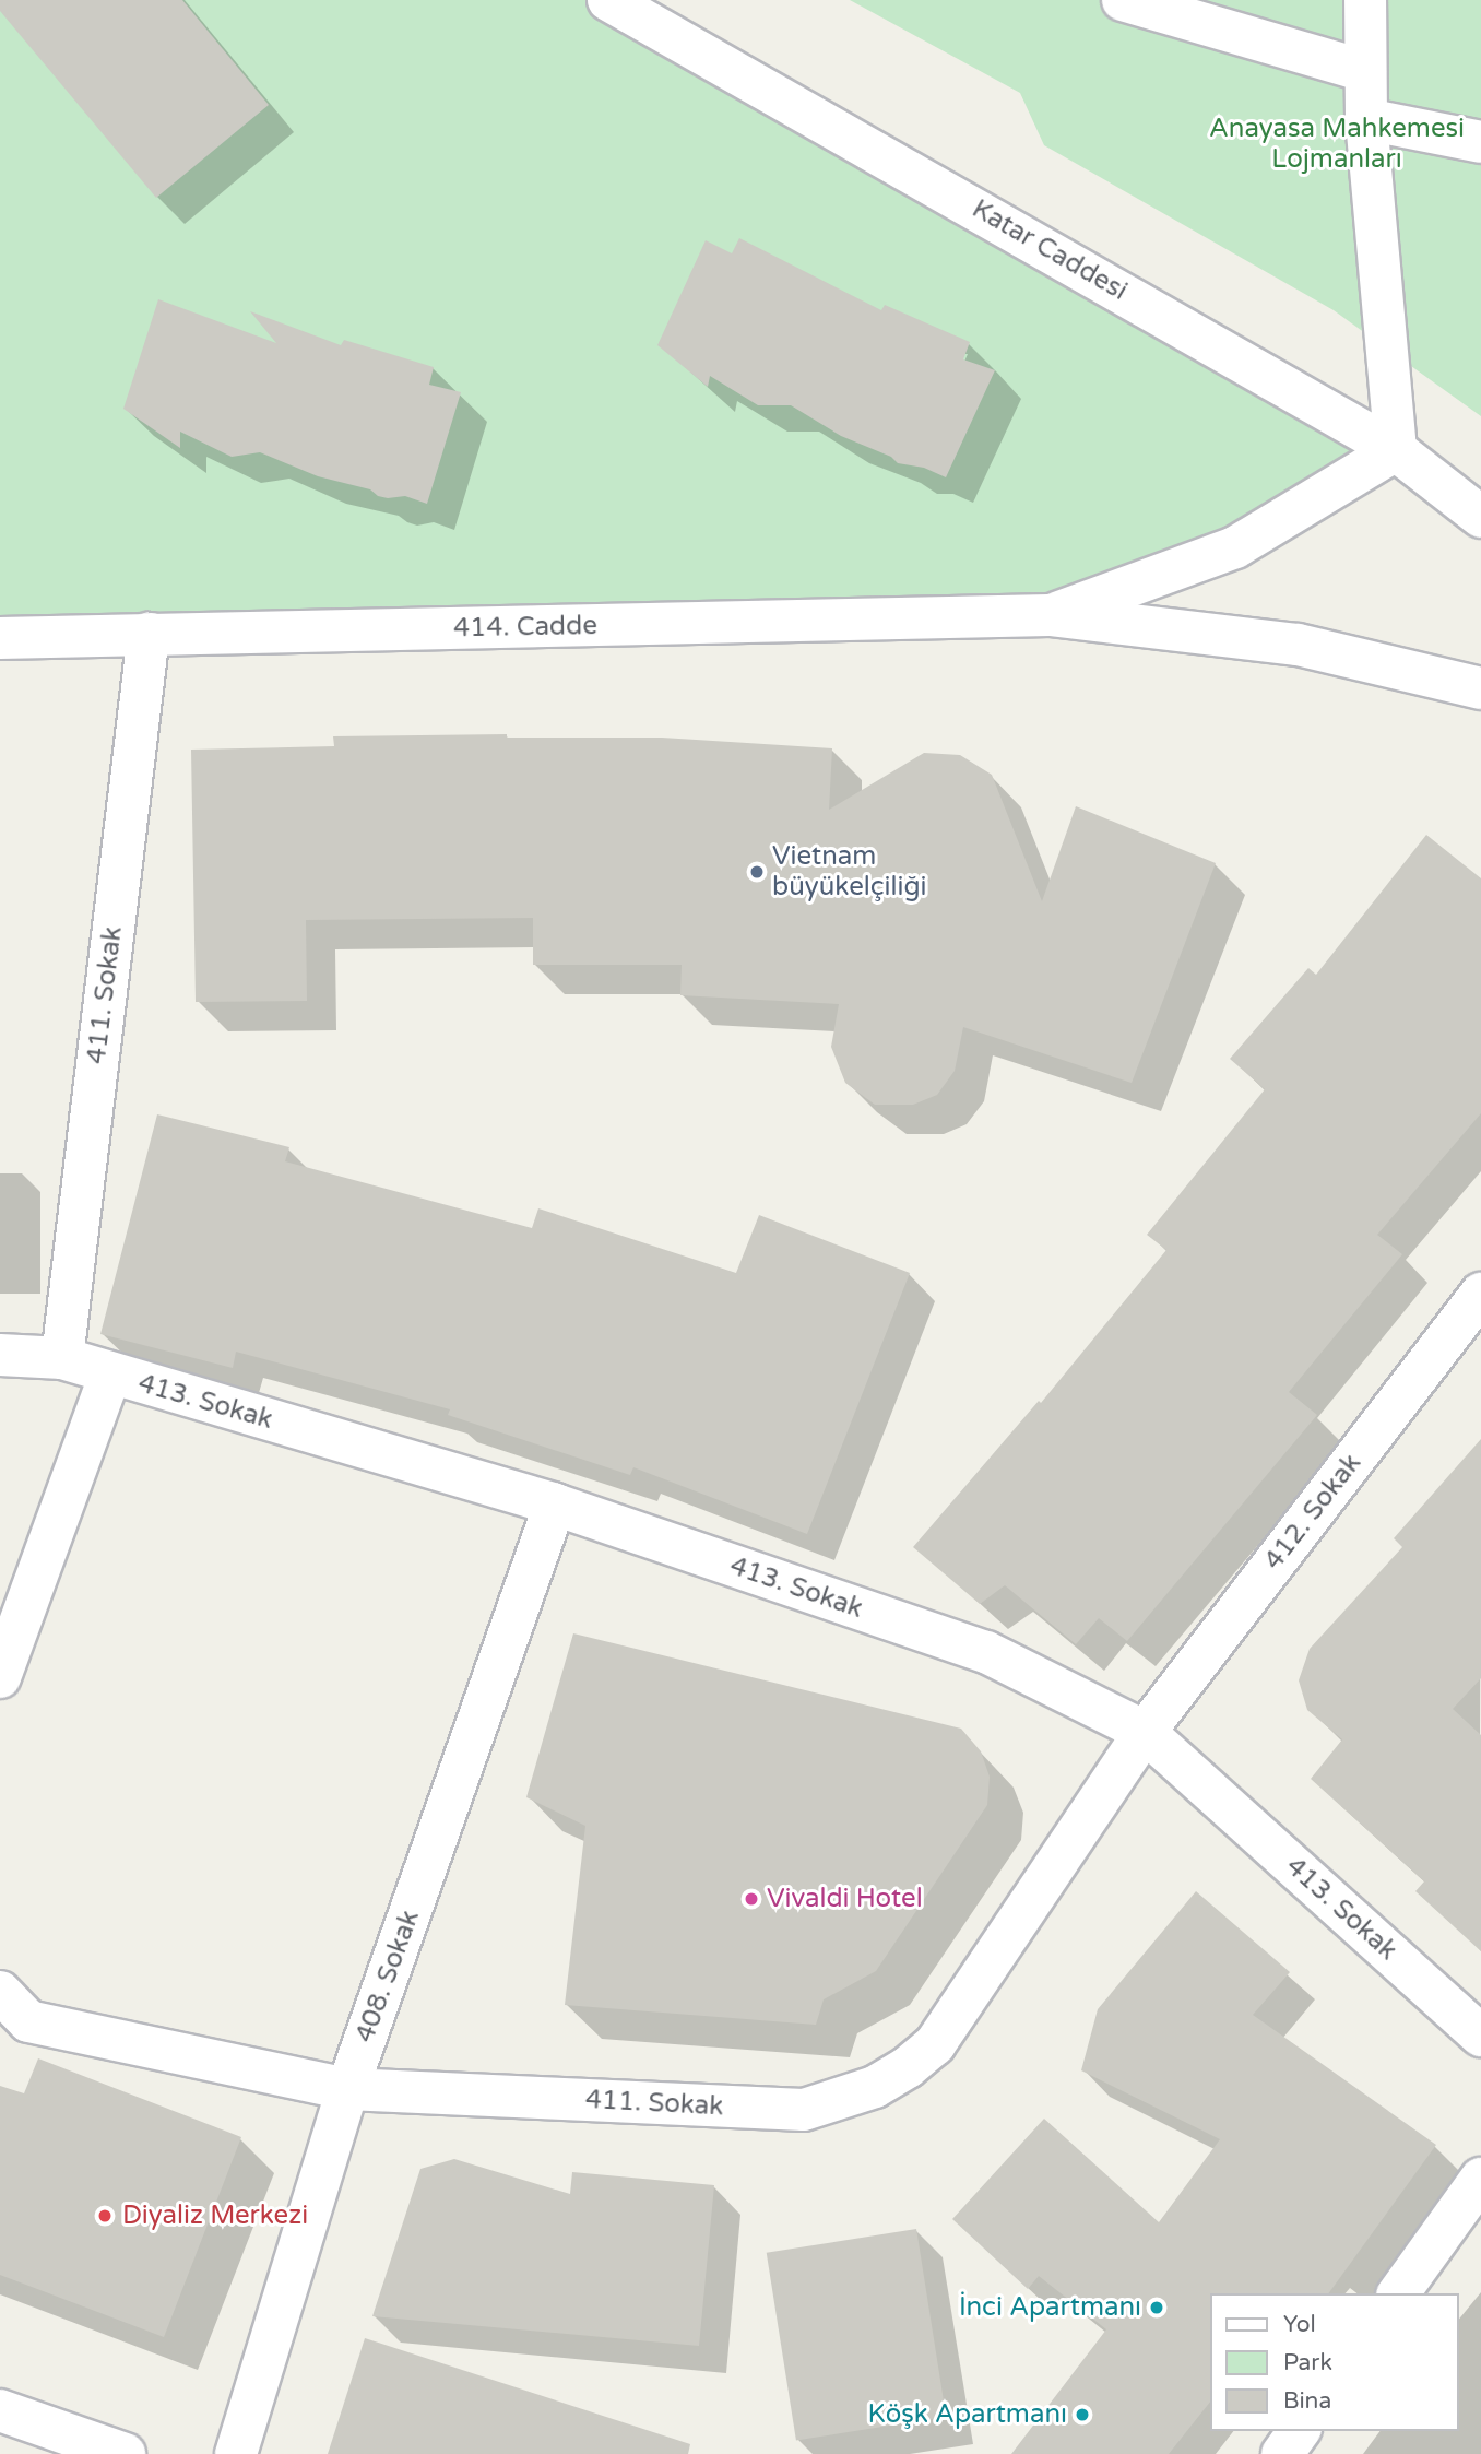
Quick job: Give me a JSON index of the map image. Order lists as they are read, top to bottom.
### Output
{
  "streets": {
    "street": [
      "Katar Caddesi",
      "414. Cadde",
      "411. Sokak",
      "413. Sokak",
      "412. Sokak",
      "408. Sokak"
    ]
  },
  "crossings": [
    ["414. Cadde", "411. Sokak"],
    ["411. Sokak", "413. Sokak"],
    ["411. Sokak", "412. Sokak"],
    ["411. Sokak", "408. Sokak"],
    ["413. Sokak", "412. Sokak"],
    ["413. Sokak", "408. Sokak"]
  ],
  "parks": ["Anayasa Mahkemesi Lojmanları"],
  "places": [
    "Vietnam büyükelçiliği",
    "Vivaldi Hotel",
    "Diyaliz Merkezi",
    "İnci Apartmanı",
    "Köşk Apartmanı"
  ],
  "legend": ["Yol", "Park", "Bina"]
}
